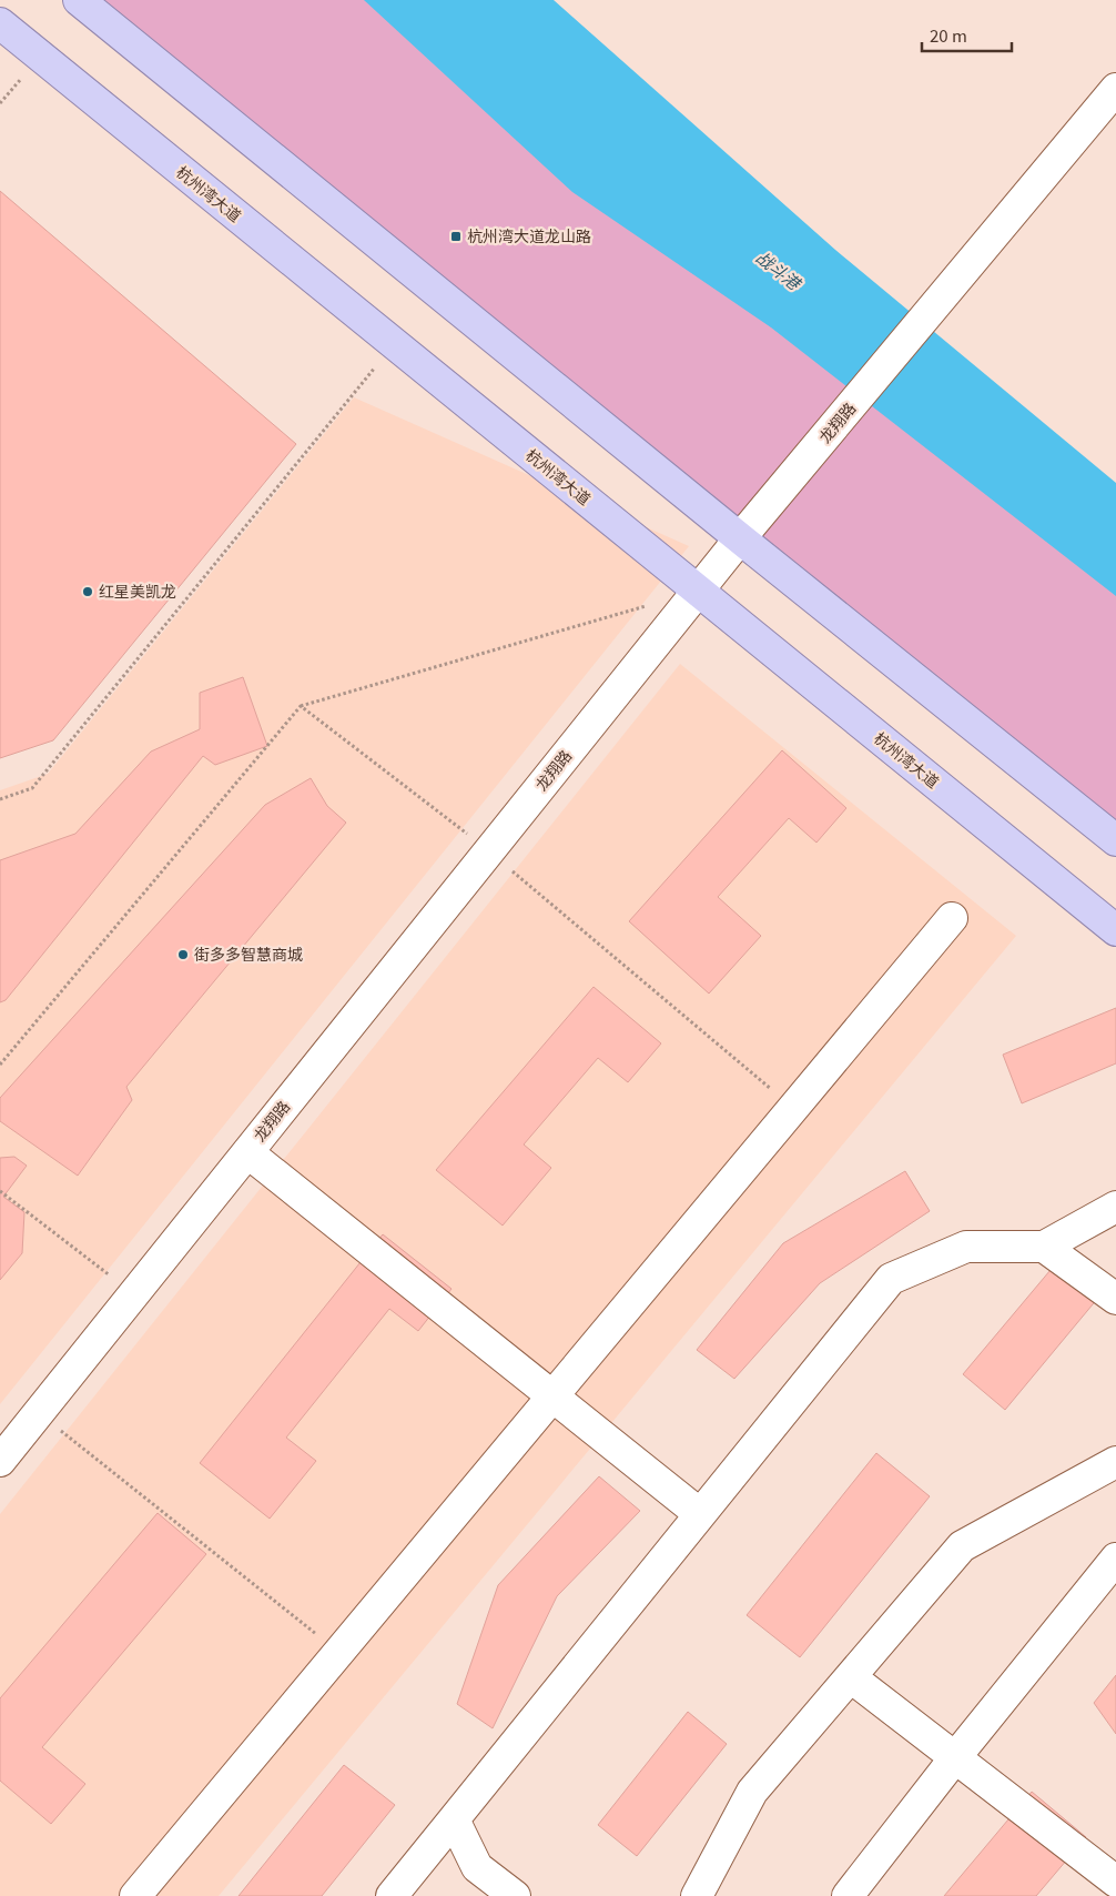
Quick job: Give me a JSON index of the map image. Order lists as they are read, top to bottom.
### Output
{
  "streets": {
    "main road": ["杭州湾大道"],
    "street": ["龙翔路"]
  },
  "crossings": [
    ["杭州湾大道", "龙翔路"]
  ],
  "water": ["战斗港"],
  "places": {
    "transit": ["杭州湾大道龙山路"],
    "other": ["红星美凯龙", "街多多智慧商城"]
  },
  "scale_bar": "20 m"
}
